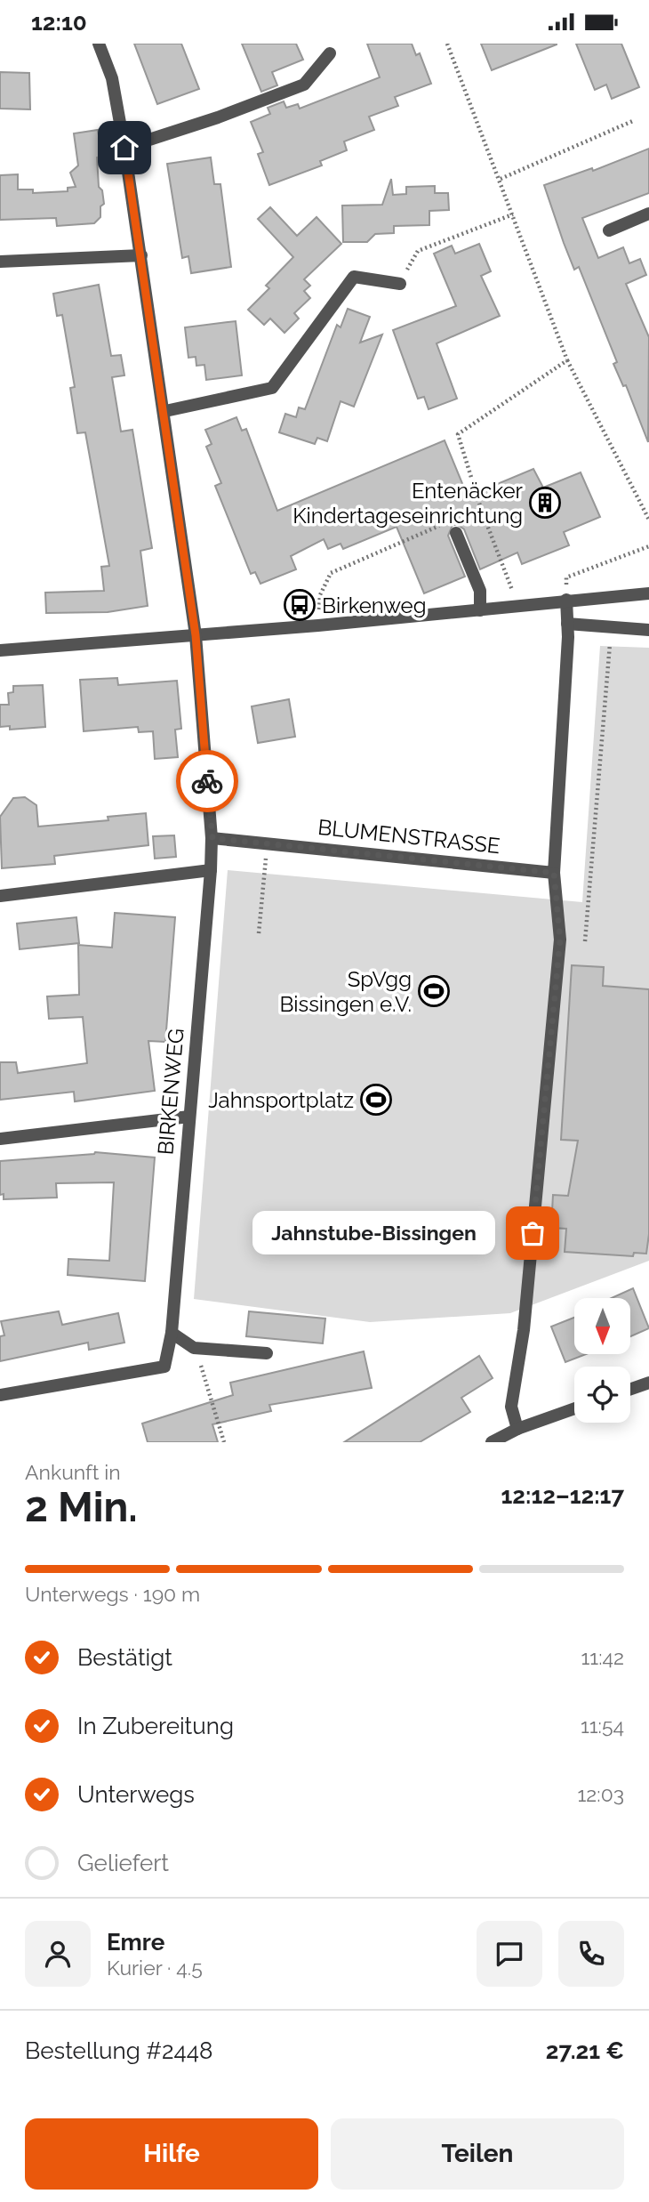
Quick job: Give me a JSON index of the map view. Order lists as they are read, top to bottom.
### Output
{
  "streets": {
    "street": ["BLUMENSTRASSE", "BIRKENWEG"]
  },
  "crossings": [
    ["BLUMENSTRASSE", "BIRKENWEG"]
  ],
  "places": {
    "building": ["Entenäcker Kindertageseinrichtung"],
    "bus stop": ["Birkenweg"],
    "sports": ["SpVgg Bissingen e.V.", "Jahnsportplatz"],
    "other": ["Jahnstube-Bissingen"]
  },
  "north": "bottom",
  "page": {
    "status": "12:10",
    "bubble": "Jahnstube-Bissingen",
    "heading": ["2 Min.", "Ankunft in", "12:12–12:17"],
    "panel": [
      "Emre",
      "Kurier · 4.5",
      "Bestellung #2448",
      "27.21 €"
    ],
    "bar": "Unterwegs · 190 m",
    "list": [
      ["Bestätigt", "11:42"],
      ["In Zubereitung", "11:54"],
      ["Unterwegs", "12:03"],
      "Geliefert"
    ],
    "buttons": ["Hilfe", "Teilen"]
  }
}
